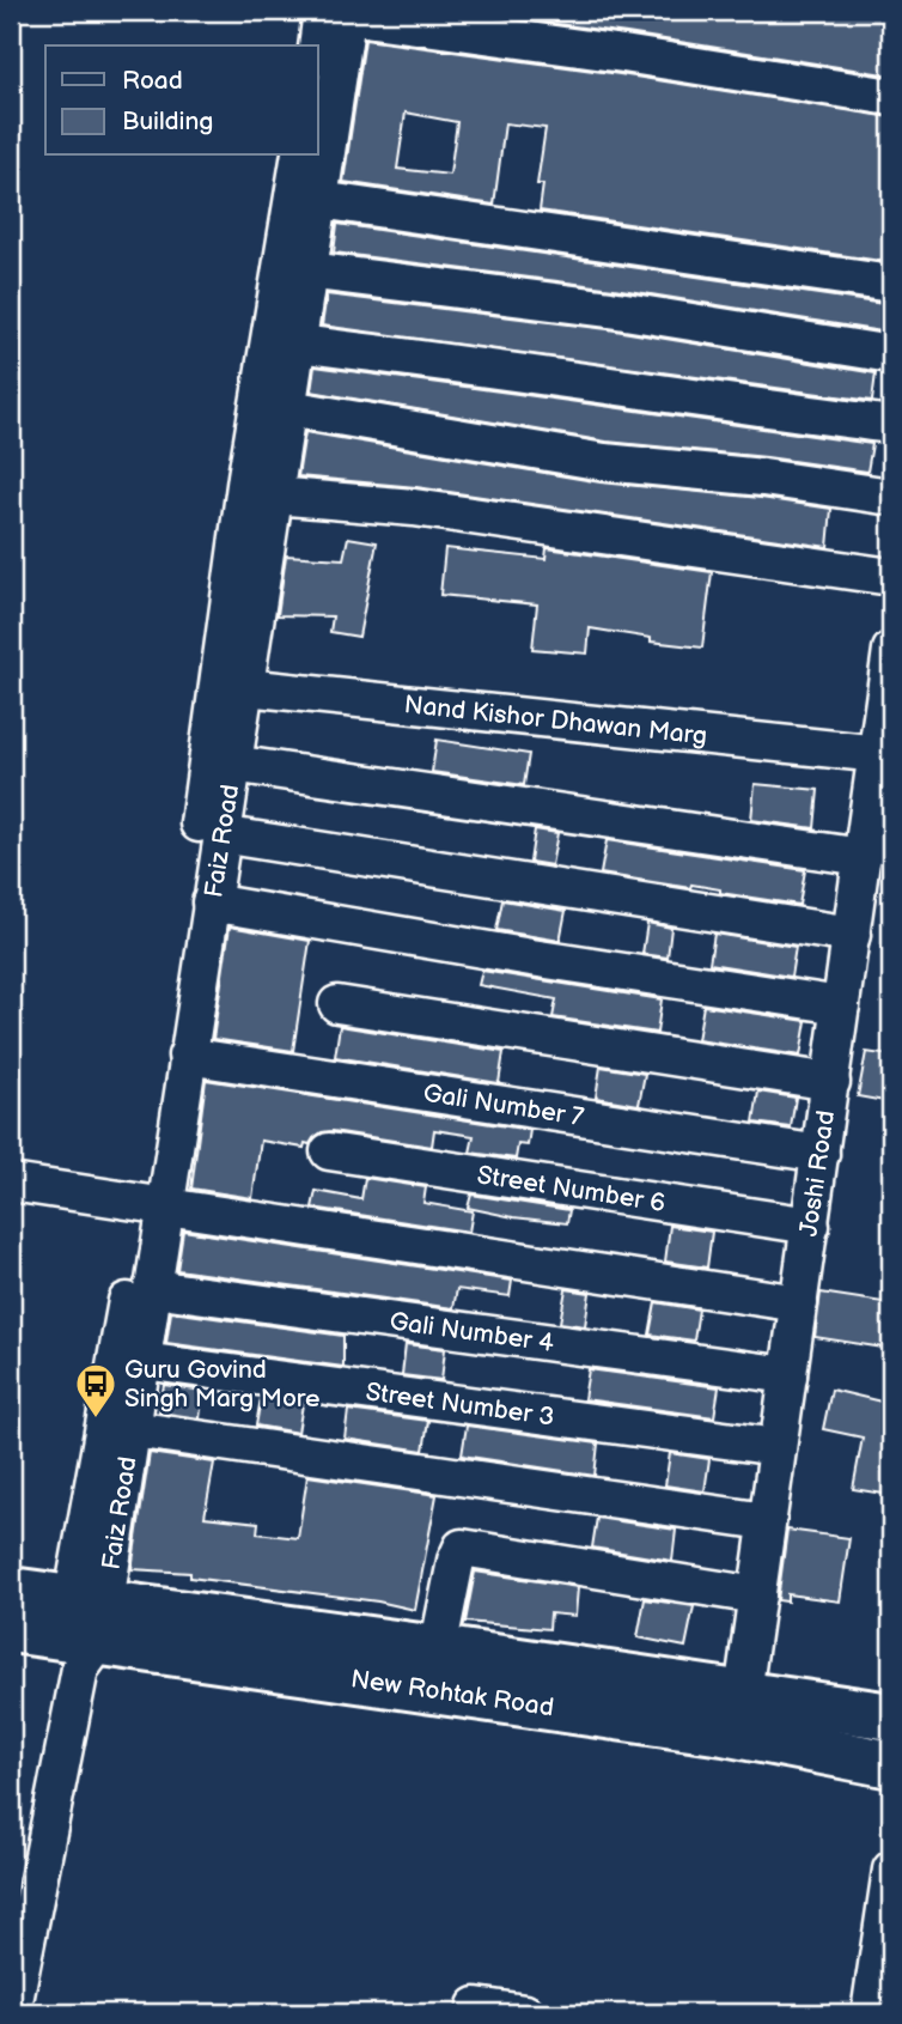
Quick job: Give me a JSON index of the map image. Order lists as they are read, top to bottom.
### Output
{
  "streets": {
    "main road": ["New Rohtak Road"],
    "street": [
      "Nand Kishor Dhawan Marg",
      "Faiz Road",
      "Gali Number 7",
      "Joshi Road",
      "Street Number 6",
      "Gali Number 4",
      "Street Number 3"
    ]
  },
  "crossings": [
    ["Nand Kishor Dhawan Marg", "Faiz Road"],
    ["Nand Kishor Dhawan Marg", "Joshi Road"],
    ["Faiz Road", "Gali Number 7"],
    ["Faiz Road", "Gali Number 4"],
    ["Faiz Road", "Street Number 3"],
    ["Faiz Road", "New Rohtak Road"],
    ["Gali Number 7", "Joshi Road"],
    ["Joshi Road", "Street Number 6"],
    ["Joshi Road", "Gali Number 4"],
    ["Joshi Road", "Street Number 3"],
    ["Joshi Road", "New Rohtak Road"]
  ],
  "places": {
    "bus stop": ["Guru Govind Singh Marg More"]
  },
  "legend": ["Road", "Building"]
}
